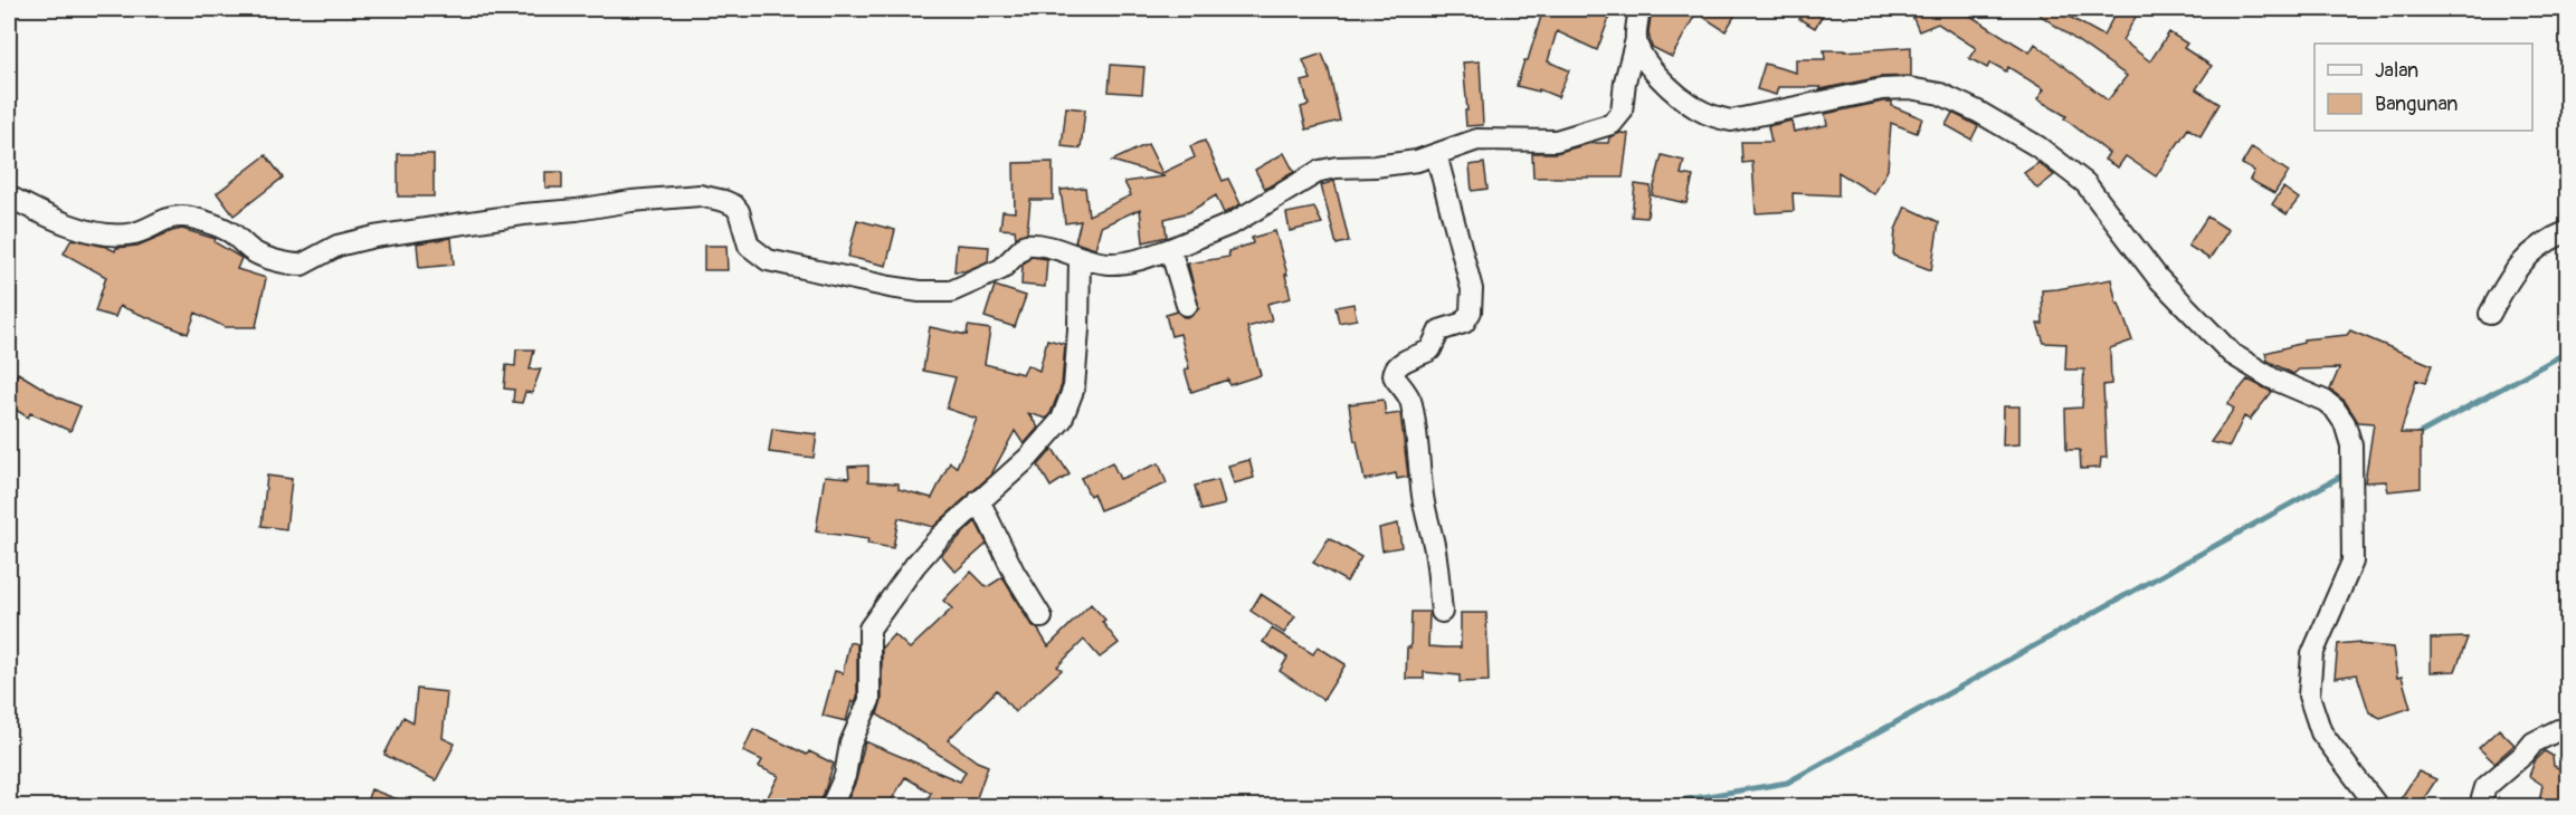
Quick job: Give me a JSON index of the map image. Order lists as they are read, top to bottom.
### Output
{
  "legend": ["Jalan", "Bangunan"]
}
